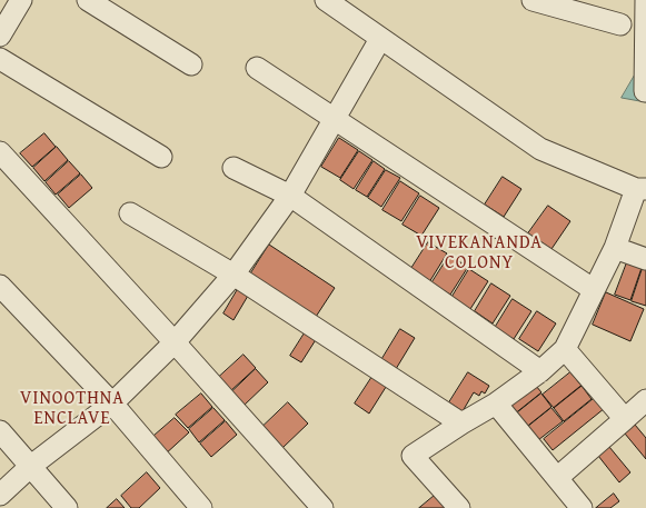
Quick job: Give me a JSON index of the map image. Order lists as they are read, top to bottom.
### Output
{
  "districts": ["VIVEKANANDA COLONY", "VINOOTHNA ENCLAVE"]
}
